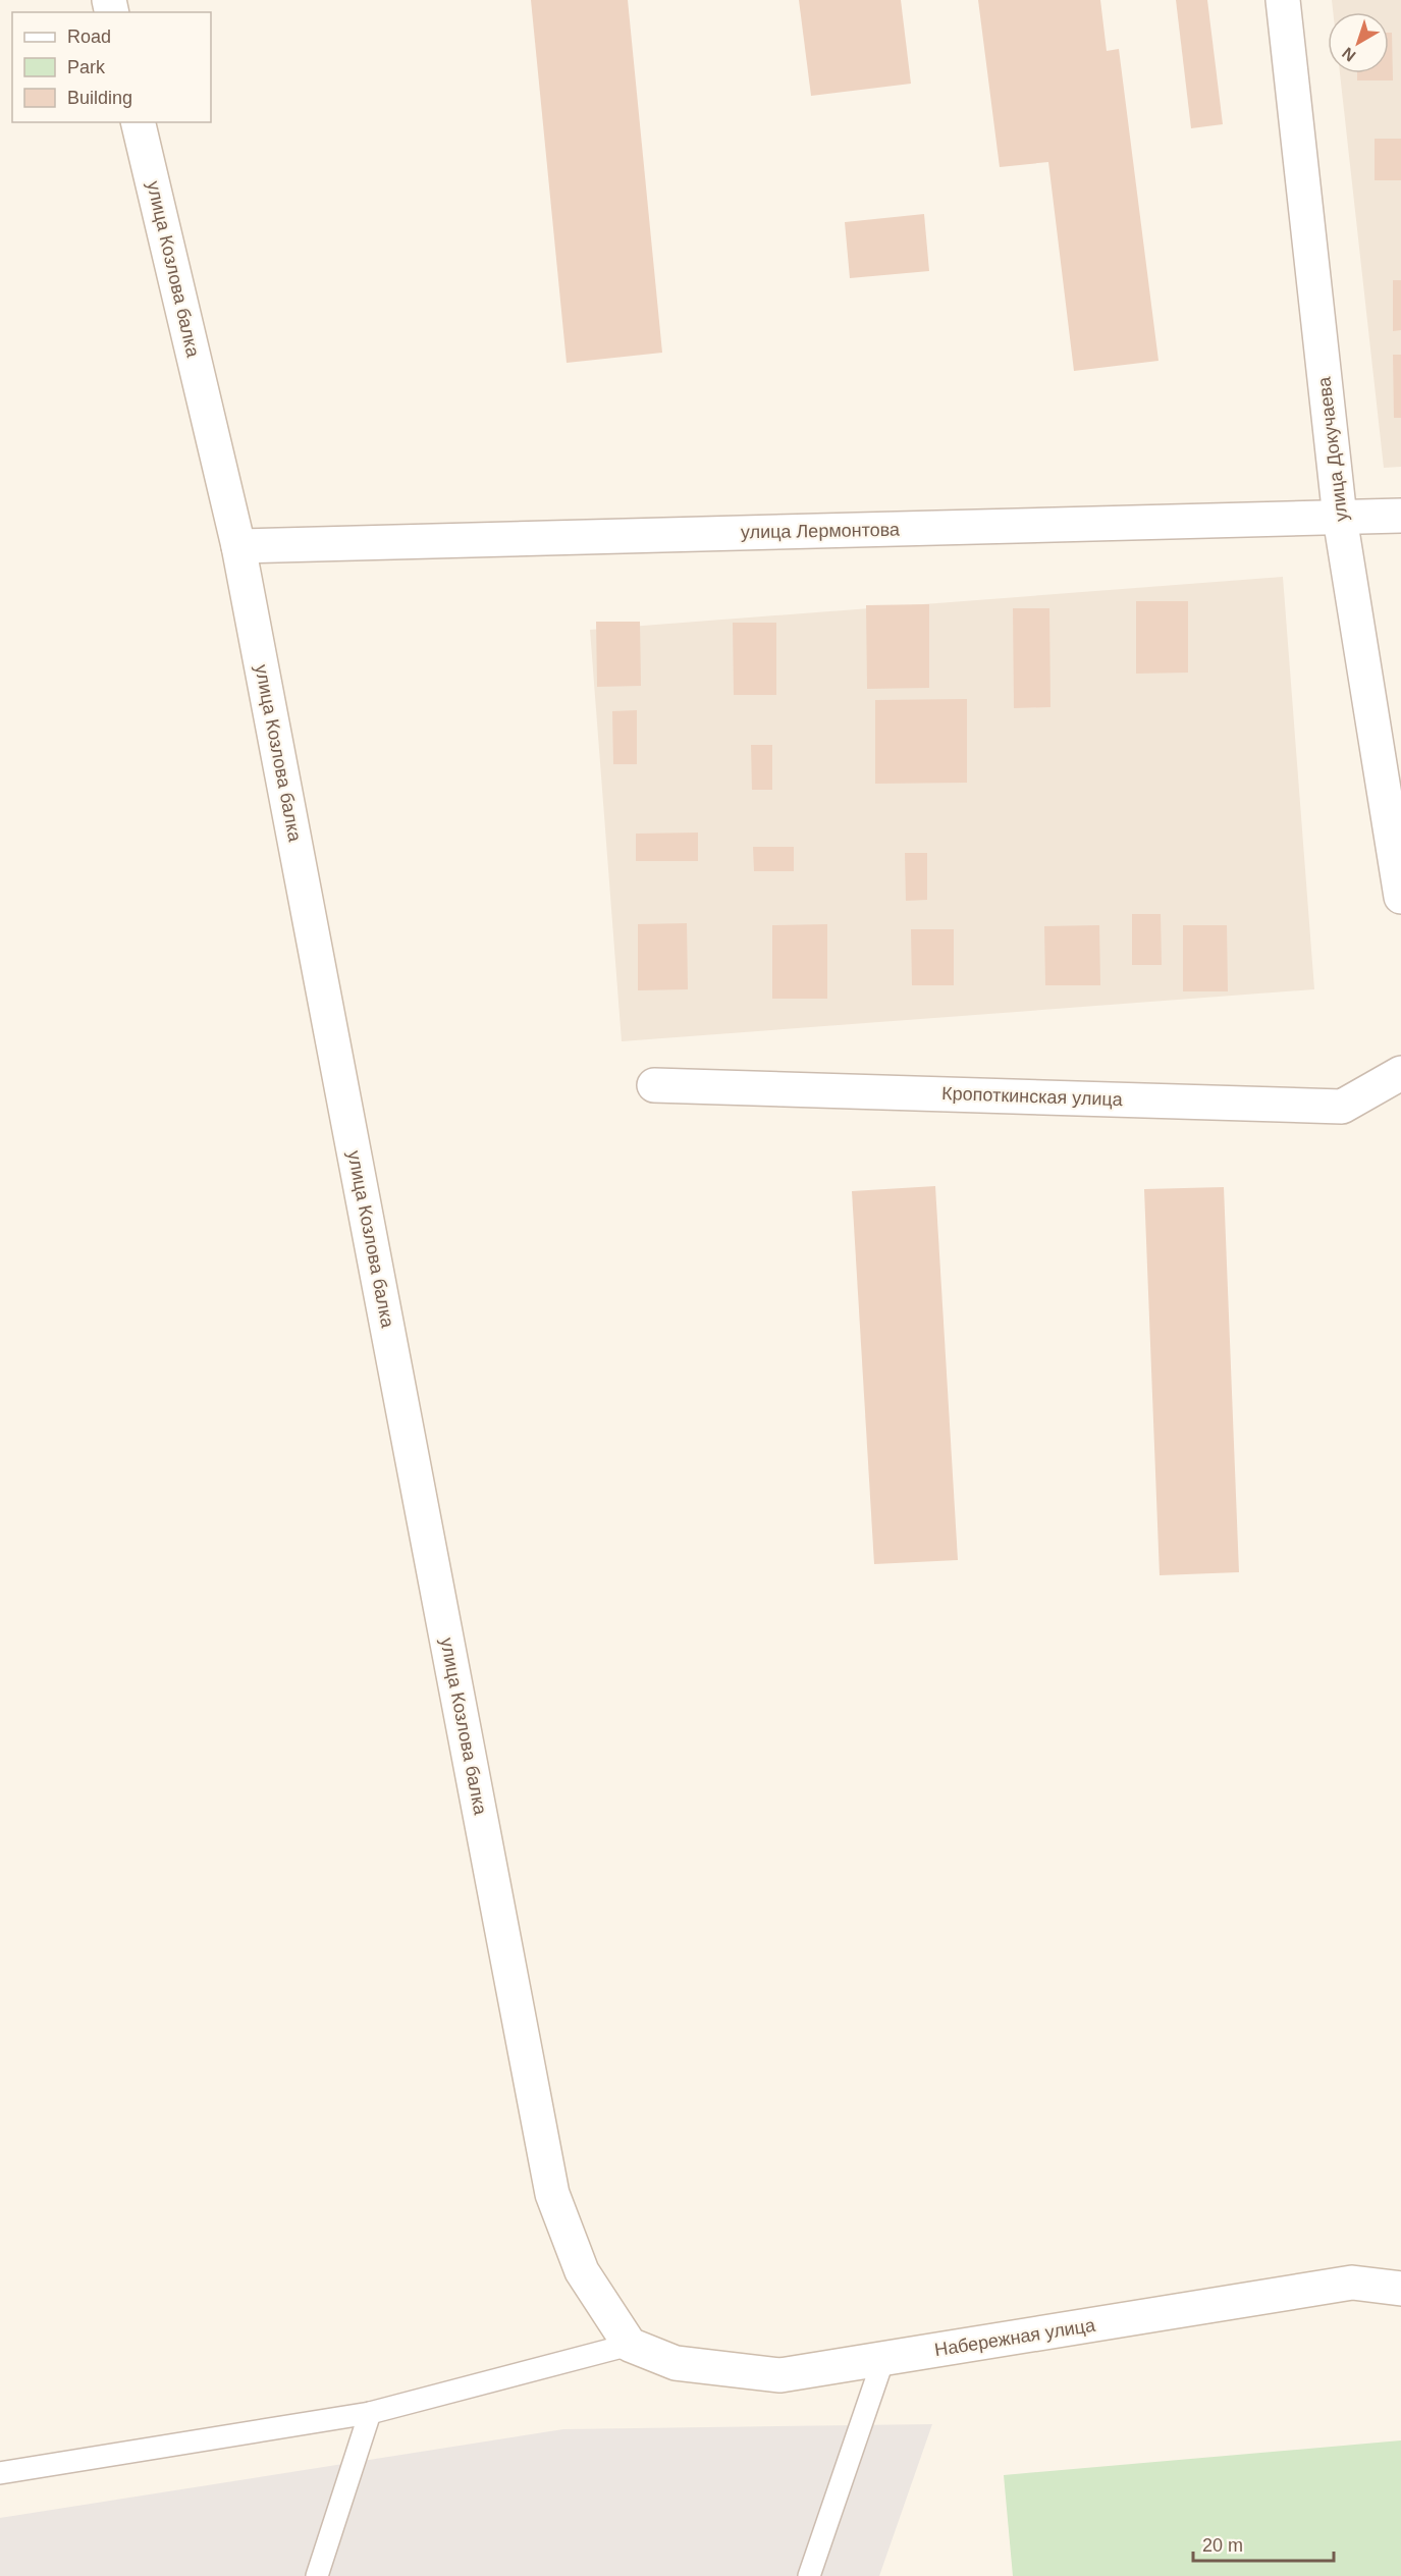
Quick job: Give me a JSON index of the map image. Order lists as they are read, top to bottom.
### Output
{
  "streets": {
    "main road": [
      "улица Козлова балка",
      "улица Докучаева",
      "улица Лермонтова",
      "Кропоткинская улица",
      "Набережная улица"
    ]
  },
  "crossings": [
    ["улица Козлова балка", "улица Лермонтова"],
    ["улица Козлова балка", "Набережная улица"],
    ["улица Докучаева", "улица Лермонтова"]
  ],
  "legend": ["Road", "Park", "Building"],
  "scale_bar": "20 m",
  "north": "bottom left"
}
